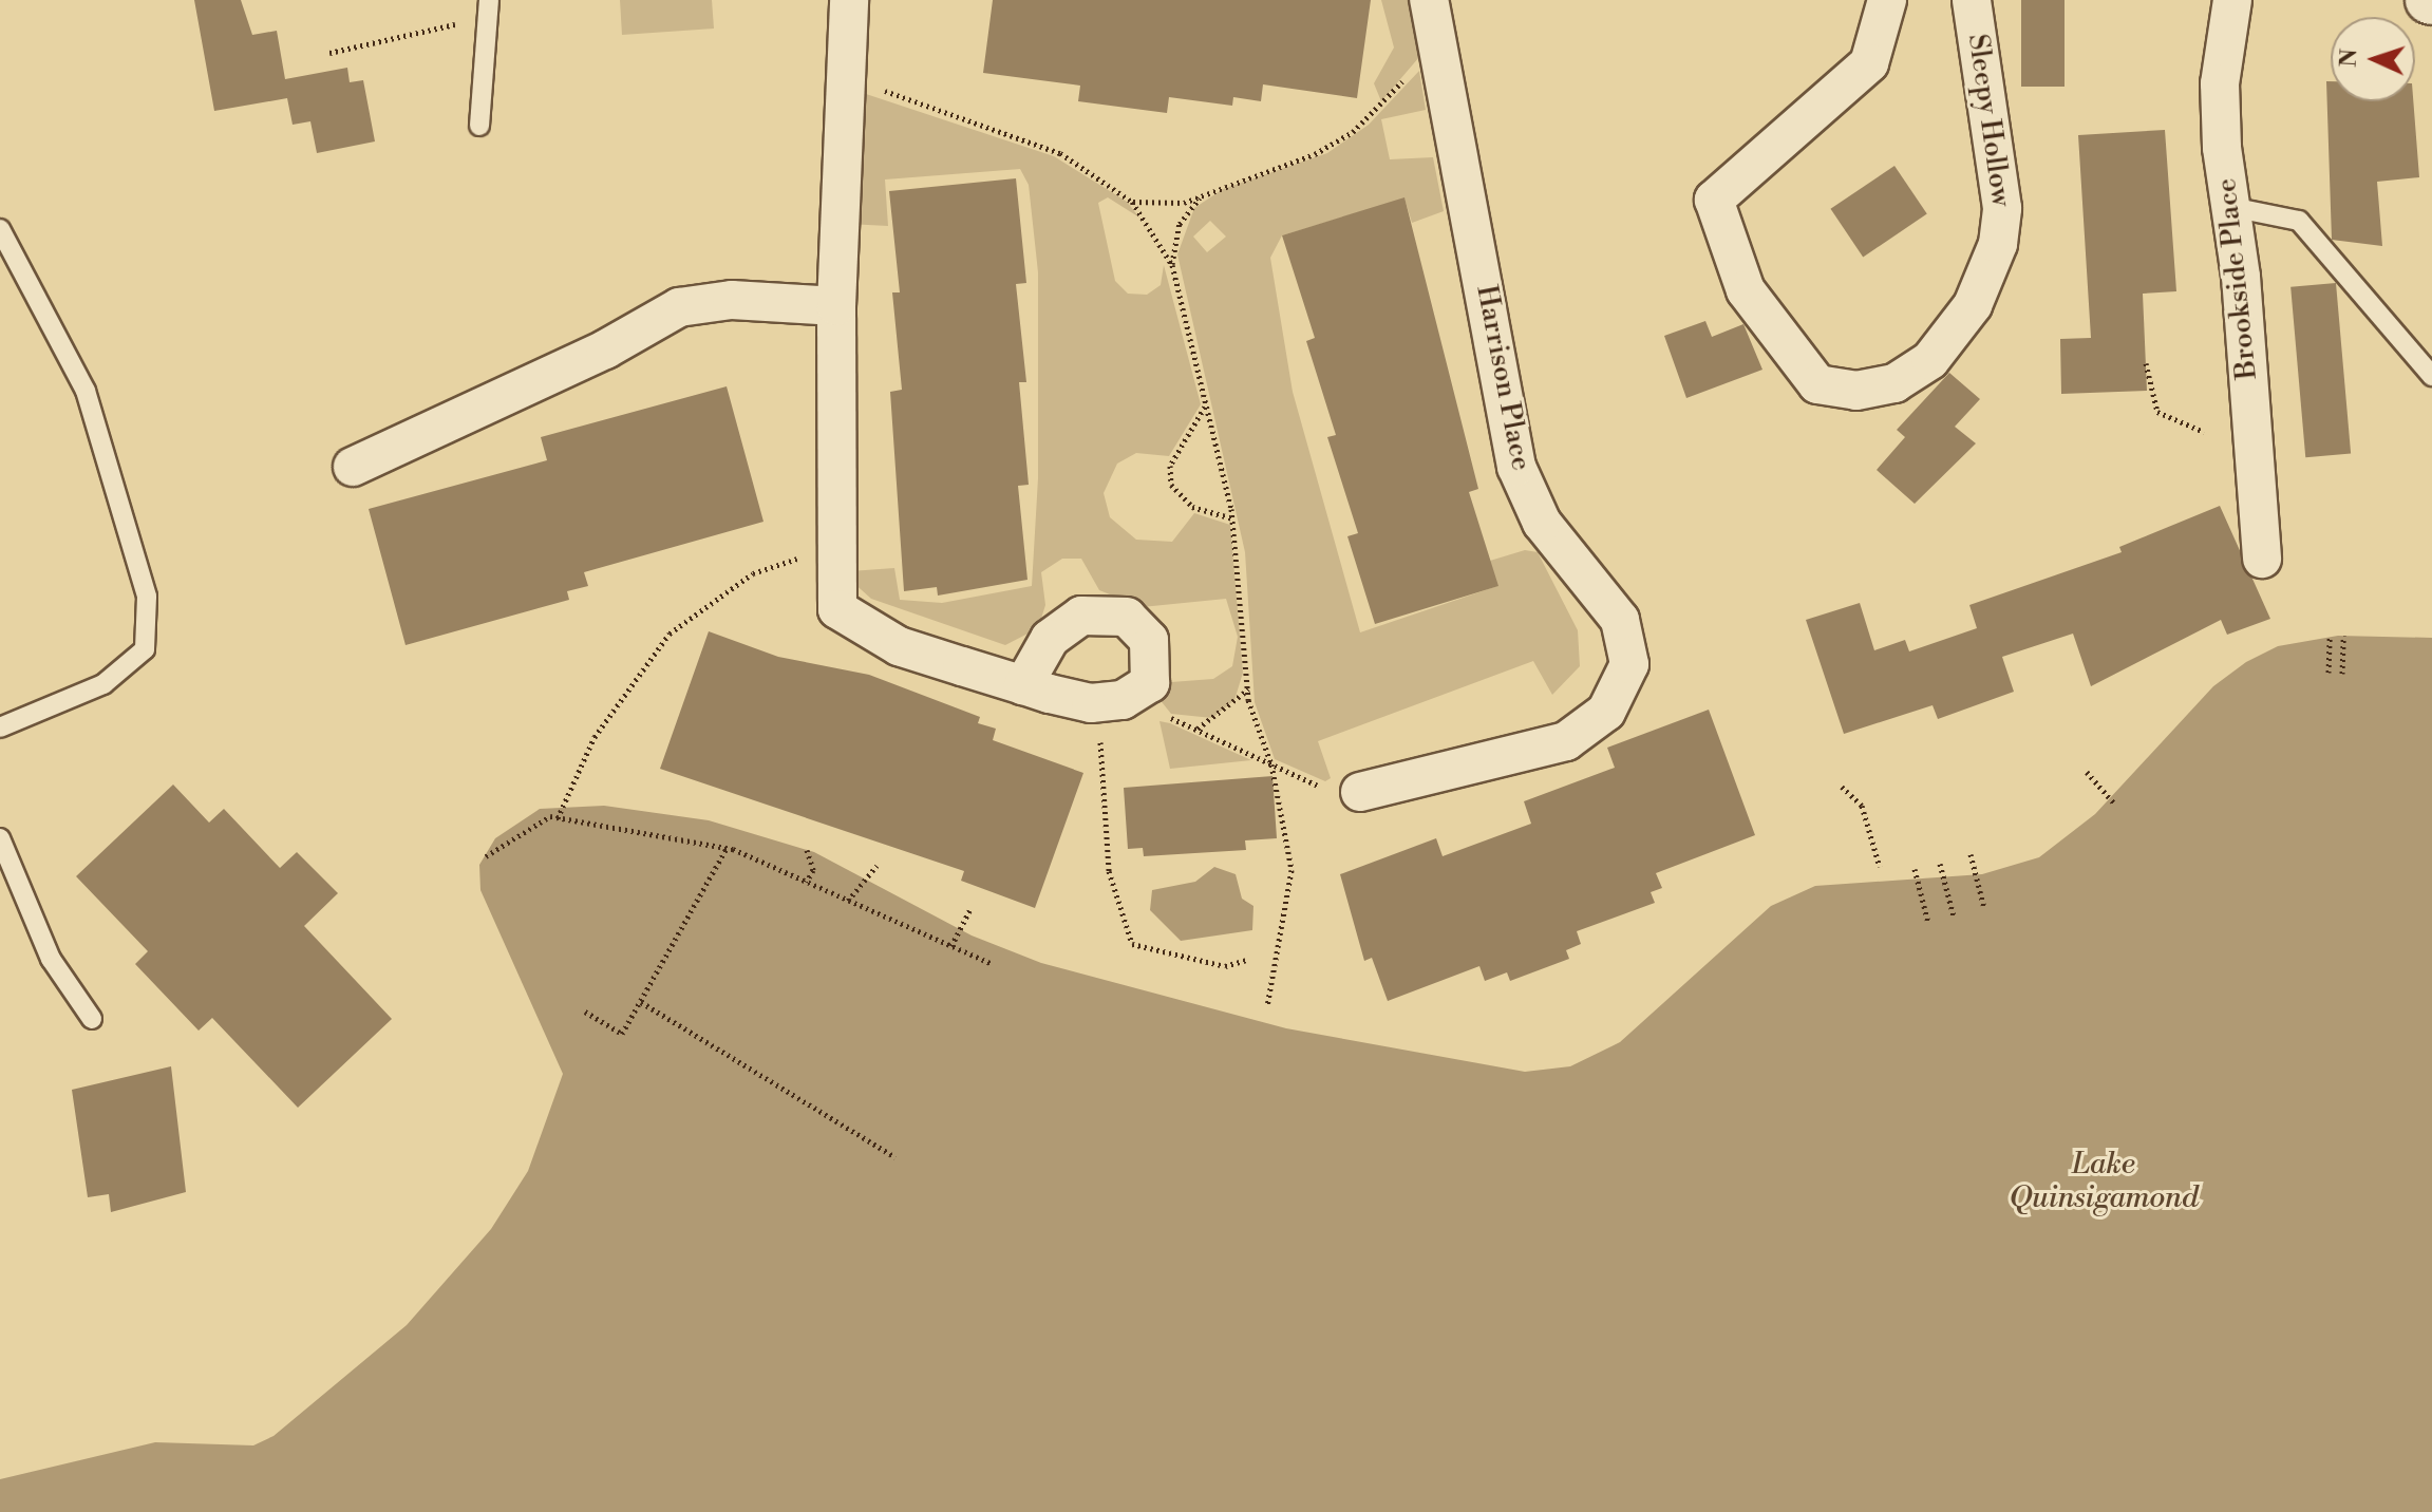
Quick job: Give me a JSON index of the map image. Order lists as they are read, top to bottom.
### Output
{
  "streets": {
    "street": ["Sleepy Hollow", "Brookside Place", "Harrison Place"]
  },
  "water": ["Lake Quinsigamond"],
  "north": "left"
}
